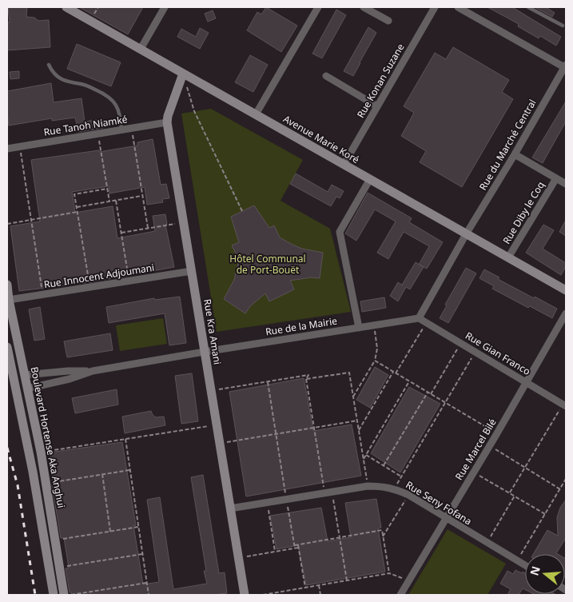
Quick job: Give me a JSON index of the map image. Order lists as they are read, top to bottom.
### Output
{
  "streets": {
    "main road": ["Avenue Marie Koré", "Rue Kra Amani", "Boulevard Hortense Aka Anghui"],
    "street": [
      "Rue Konan Suzane",
      "Rue Tanoh Niamké",
      "Rue du Marché Central",
      "Rue Diby le Coq",
      "Rue Innocent Adjoumani",
      "Rue de la Mairie",
      "Rue Gian Franco",
      "Rue Marcel Bilé",
      "Rue Seny Fofana"
    ]
  },
  "crossings": [
    ["Rue Konan Suzane", "Avenue Marie Koré"],
    ["Rue Tanoh Niamké", "Rue Kra Amani"],
    ["Avenue Marie Koré", "Rue du Marché Central"],
    ["Avenue Marie Koré", "Rue Diby le Coq"],
    ["Avenue Marie Koré", "Rue Kra Amani"],
    ["Rue Innocent Adjoumani", "Rue Kra Amani"],
    ["Rue Innocent Adjoumani", "Boulevard Hortense Aka Anghui"],
    ["Rue de la Mairie", "Rue Kra Amani"],
    ["Rue de la Mairie", "Rue Gian Franco"],
    ["Rue de la Mairie", "Boulevard Hortense Aka Anghui"],
    ["Rue Kra Amani", "Rue Seny Fofana"],
    ["Rue Gian Franco", "Rue Marcel Bilé"],
    ["Rue Marcel Bilé", "Rue Seny Fofana"]
  ],
  "parks": ["Hôtel Communal de Port-Bouët"],
  "north": "left"
}
